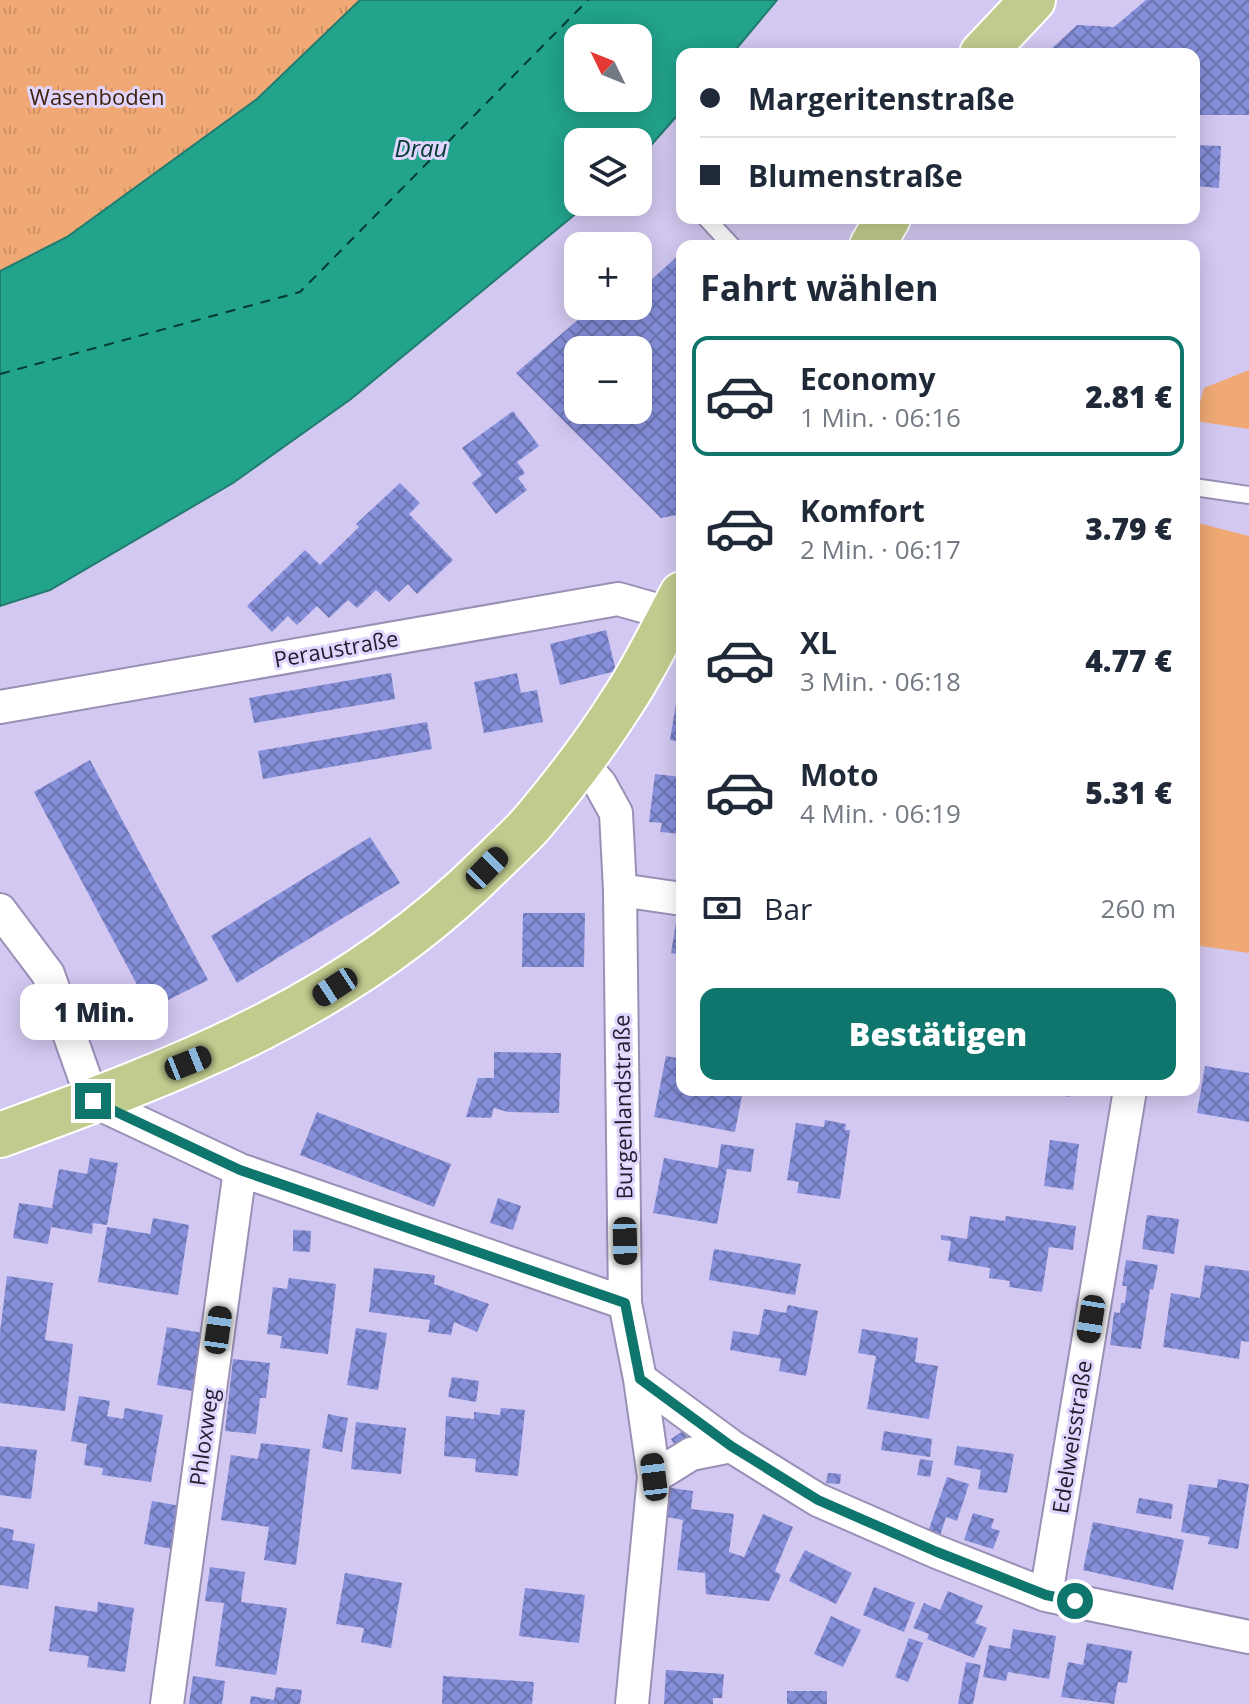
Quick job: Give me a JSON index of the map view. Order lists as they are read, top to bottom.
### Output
{
  "streets": {
    "street": [
      "Peraustraße",
      "Burgenlandstraße",
      "Phloxweg",
      "Edelweisstraße"
    ]
  },
  "water": ["Drau"],
  "parks": ["Wasenboden"],
  "north": "top left",
  "page": {
    "map_buttons": ["+", "−"],
    "banner": ["Margeritenstraße", "Blumenstraße"],
    "heading": "Fahrt wählen",
    "list": [
      {
        "name": "Economy",
        "note": "1 Min. · 06:16",
        "value": "2.81 €"
      },
      {
        "name": "Komfort",
        "note": "2 Min. · 06:17",
        "value": "3.79 €"
      },
      {
        "name": "XL",
        "note": "3 Min. · 06:18",
        "value": "4.77 €"
      },
      {
        "name": "Moto",
        "note": "4 Min. · 06:19",
        "value": "5.31 €"
      }
    ],
    "pay": ["Bar", "260 m"],
    "buttons": "Bestätigen",
    "bubble": "1 Min."
  }
}
